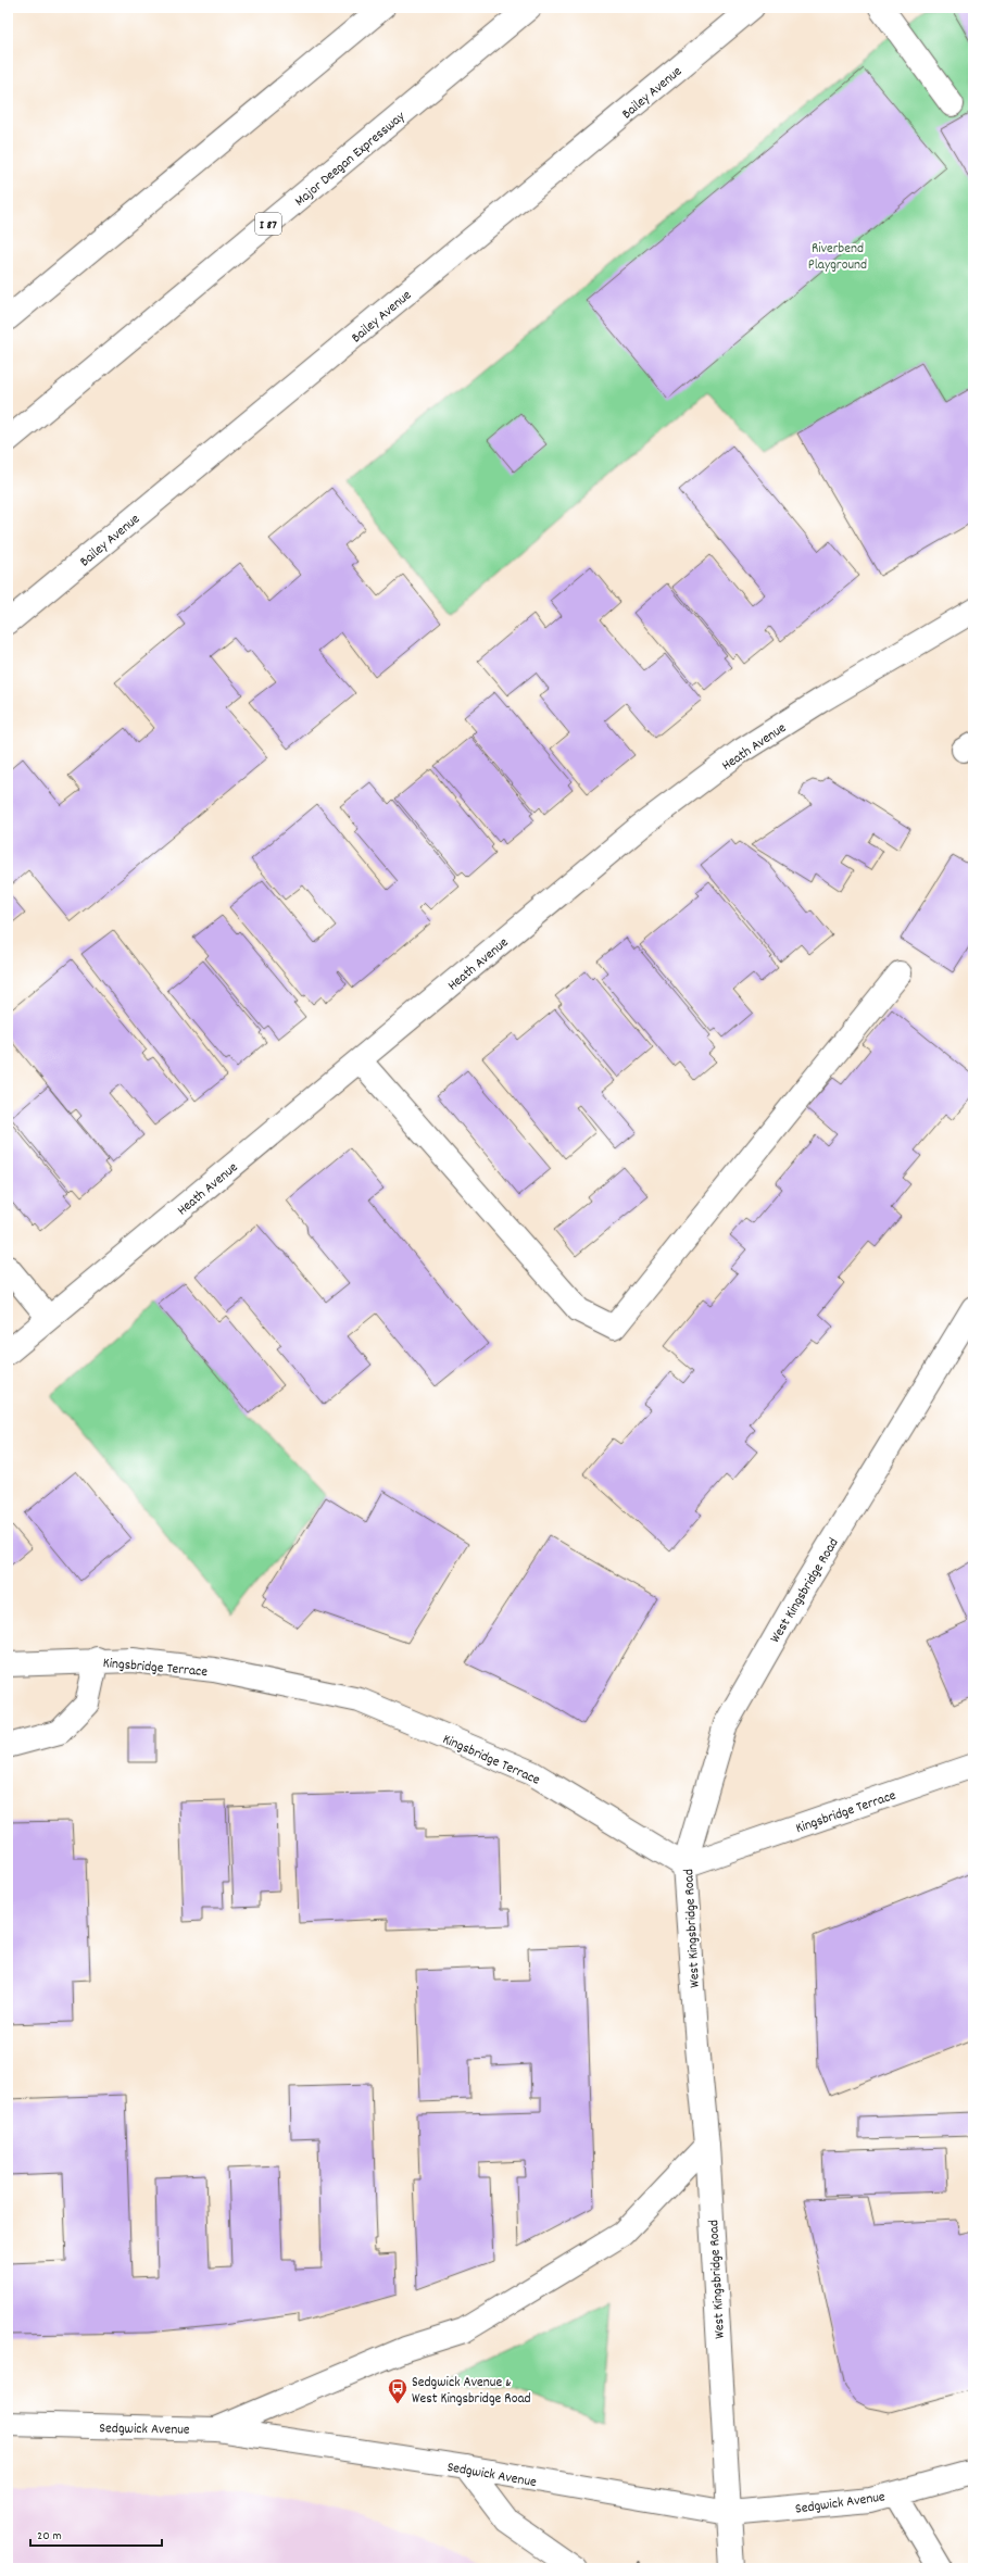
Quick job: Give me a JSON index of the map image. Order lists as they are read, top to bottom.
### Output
{
  "streets": {
    "main road": [
      "Bailey Avenue",
      "Major Deegan Expressway",
      "I 87",
      "Heath Avenue",
      "West Kingsbridge Road",
      "Kingsbridge Terrace",
      "Sedgwick Avenue"
    ]
  },
  "crossings": [
    ["West Kingsbridge Road", "Kingsbridge Terrace"],
    ["West Kingsbridge Road", "Sedgwick Avenue"]
  ],
  "parks": ["Riverbend Playground"],
  "places": {
    "bus stop": ["Sedgwick Avenue & West Kingsbridge Road"]
  },
  "scale_bar": "20 m"
}
